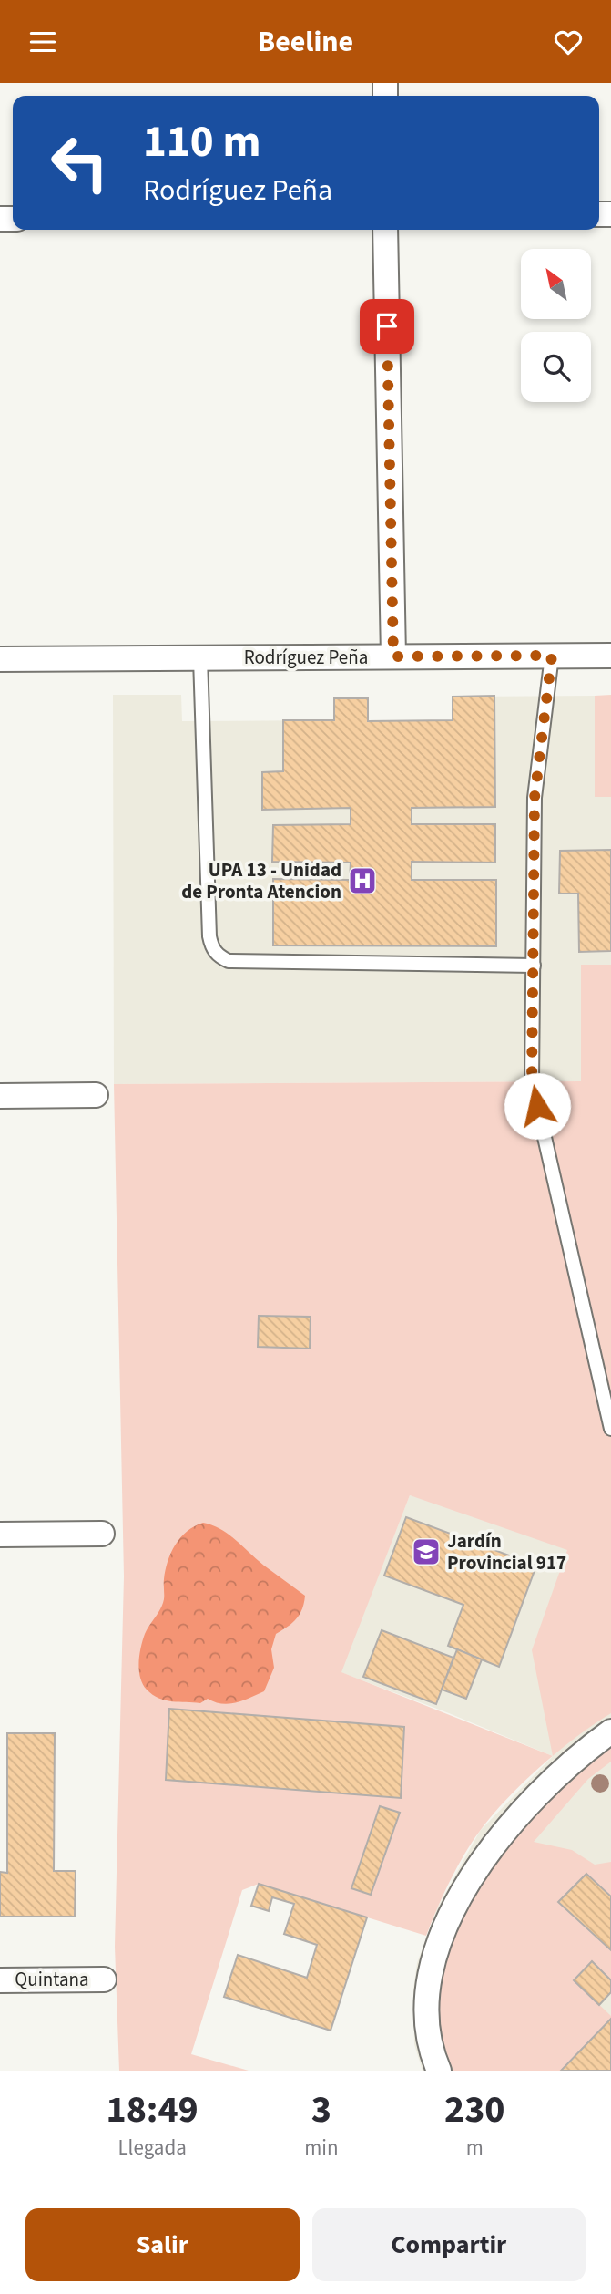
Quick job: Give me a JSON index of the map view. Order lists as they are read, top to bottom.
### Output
{
  "streets": {
    "street": ["Rodríguez Peña", "Quintana"]
  },
  "places": {
    "hospital": ["UPA 13 - Unidad de Pronta Atencion"],
    "school or university": ["Jardín Provincial 917"]
  },
  "north": "top left",
  "page": {
    "header": "Beeline",
    "turn": ["110 m", "Rodríguez Peña"],
    "eta": [
      "18:49",
      "Llegada",
      "3",
      "min",
      "230",
      "m"
    ],
    "buttons": ["Salir", "Compartir"]
  }
}
